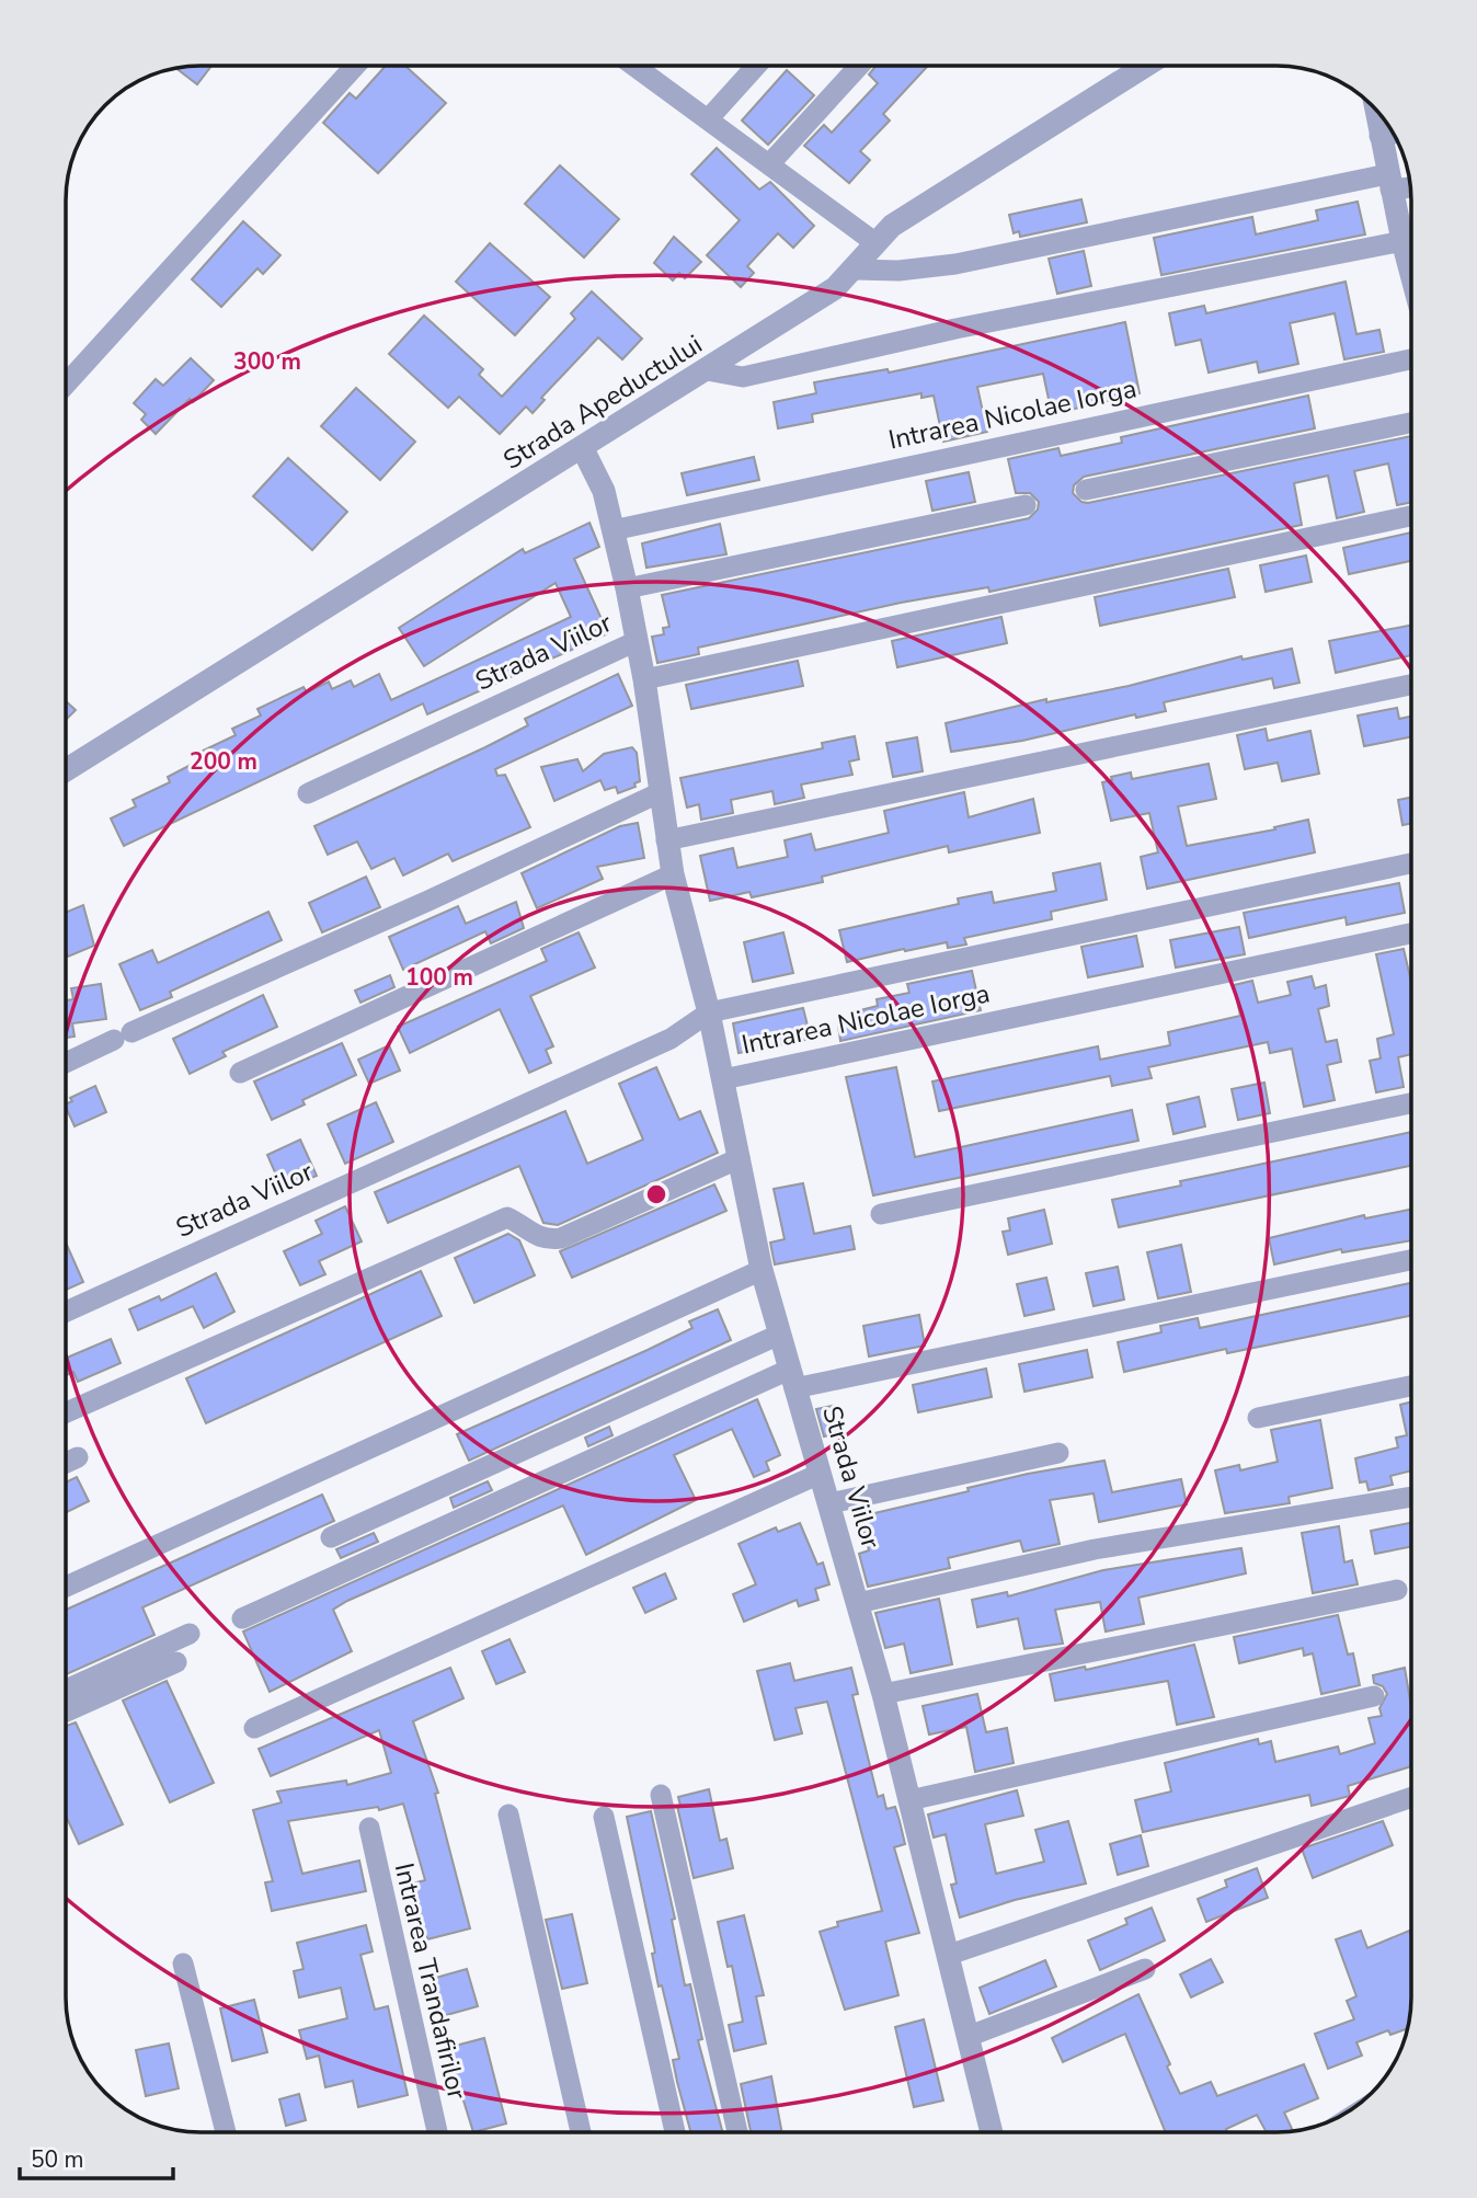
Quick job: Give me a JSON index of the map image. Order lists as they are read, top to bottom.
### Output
{
  "streets": {
    "street": [
      "Strada Apeductului",
      "Intrarea Nicolae Iorga",
      "Strada Viilor",
      "Intrarea Trandafirilor"
    ]
  },
  "crossings": [
    ["Strada Apeductului", "Strada Viilor"],
    ["Intrarea Nicolae Iorga", "Strada Viilor"]
  ],
  "scale_bar": "50 m",
  "rings": ["300 m", "200 m", "100 m"]
}
